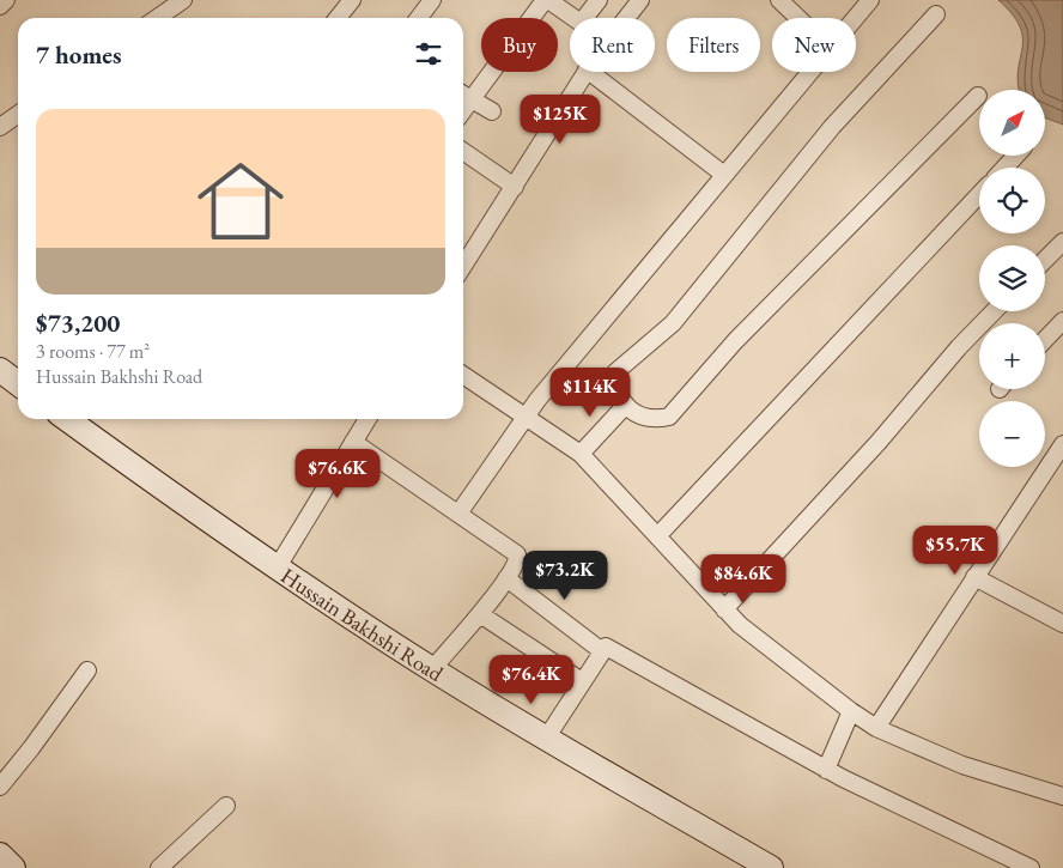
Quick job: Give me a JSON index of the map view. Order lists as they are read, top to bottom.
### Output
{
  "streets": {
    "street": ["Hussain Bakhshi Road"]
  },
  "north": "top right",
  "page": {
    "chip": [
      "Buy",
      "Rent",
      "Filters",
      "New"
    ],
    "heading": "7 homes",
    "map_buttons": ["+", "−"],
    "list": [
      {
        "name": "$73,200",
        "note": "3 rooms · 77 m² · Hussain Bakhshi Road"
      }
    ],
    "price": [
      "$125K",
      "$114K",
      "$76.6K",
      "$55.7K",
      "$73.2K",
      "$84.6K",
      "$76.4K"
    ]
  }
}
